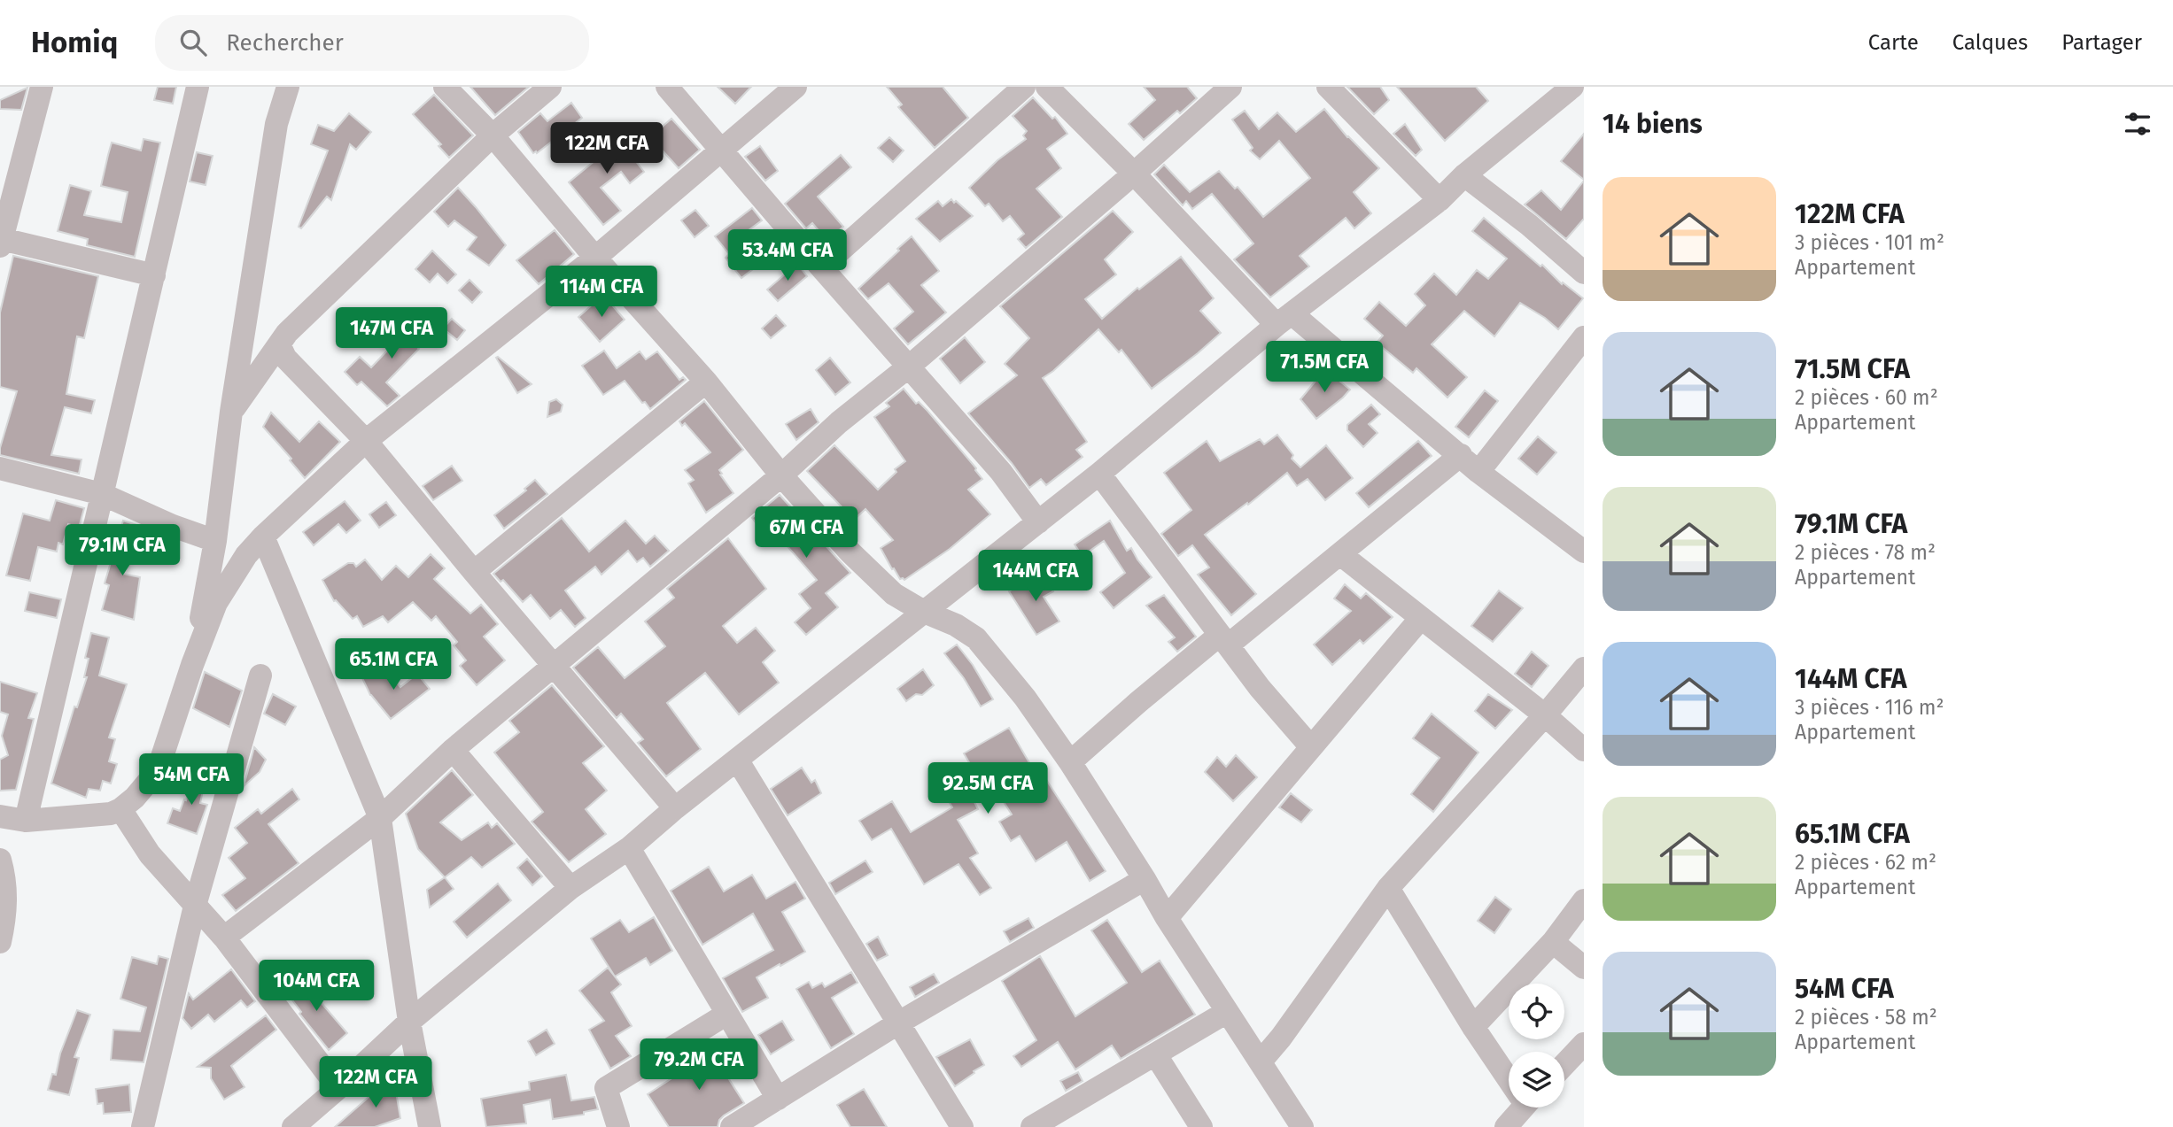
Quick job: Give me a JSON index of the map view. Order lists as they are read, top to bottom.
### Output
{
  "page": {
    "header": "Homiq",
    "search": "Rechercher",
    "nav": ["Carte", "Calques", "Partager"],
    "heading": "14 biens",
    "price": [
      "122M CFA",
      "53.4M CFA",
      "114M CFA",
      "147M CFA",
      "71.5M CFA",
      "67M CFA",
      "79.1M CFA",
      "144M CFA",
      "65.1M CFA",
      "54M CFA",
      "92.5M CFA",
      "104M CFA",
      "79.2M CFA",
      "122M CFA"
    ],
    "list": [
      {
        "name": "122M CFA",
        "note": "3 pièces · 101 m² · Appartement"
      },
      {
        "name": "71.5M CFA",
        "note": "2 pièces · 60 m² · Appartement"
      },
      {
        "name": "79.1M CFA",
        "note": "2 pièces · 78 m² · Appartement"
      },
      {
        "name": "144M CFA",
        "note": "3 pièces · 116 m² · Appartement"
      },
      {
        "name": "65.1M CFA",
        "note": "2 pièces · 62 m² · Appartement"
      },
      {
        "name": "54M CFA",
        "note": "2 pièces · 58 m² · Appartement"
      }
    ]
  }
}
